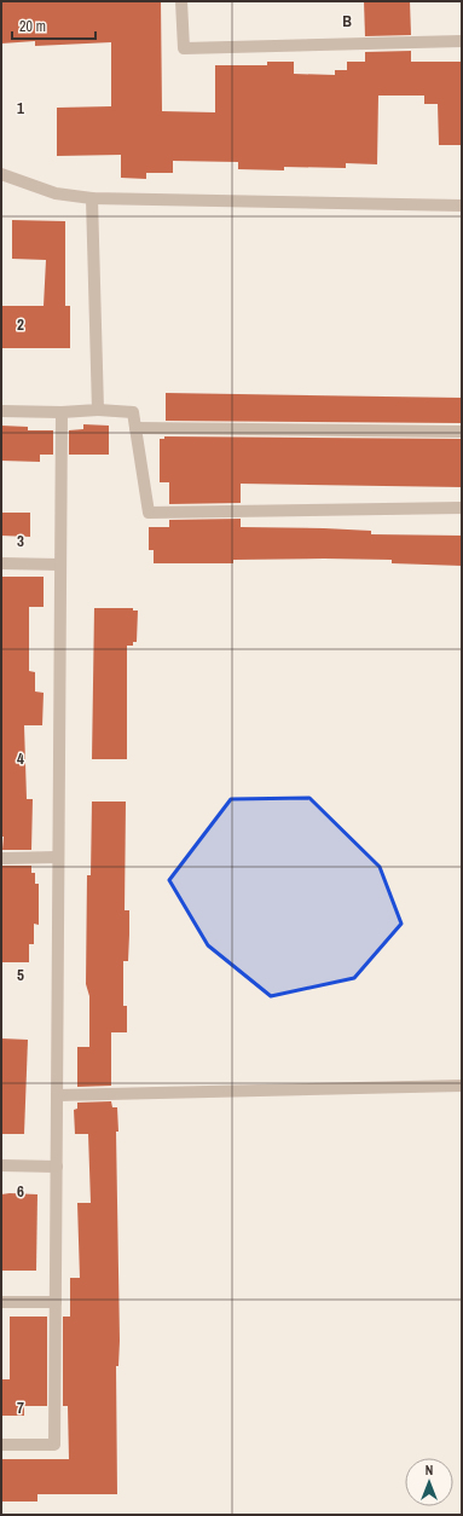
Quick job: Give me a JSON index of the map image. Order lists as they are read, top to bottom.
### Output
{
  "scale_bar": "20 m",
  "north": "top",
  "grid": {
    "columns": ["B"],
    "rows": [
      "1",
      "2",
      "3",
      "4",
      "5",
      "6",
      "7"
    ]
  }
}
